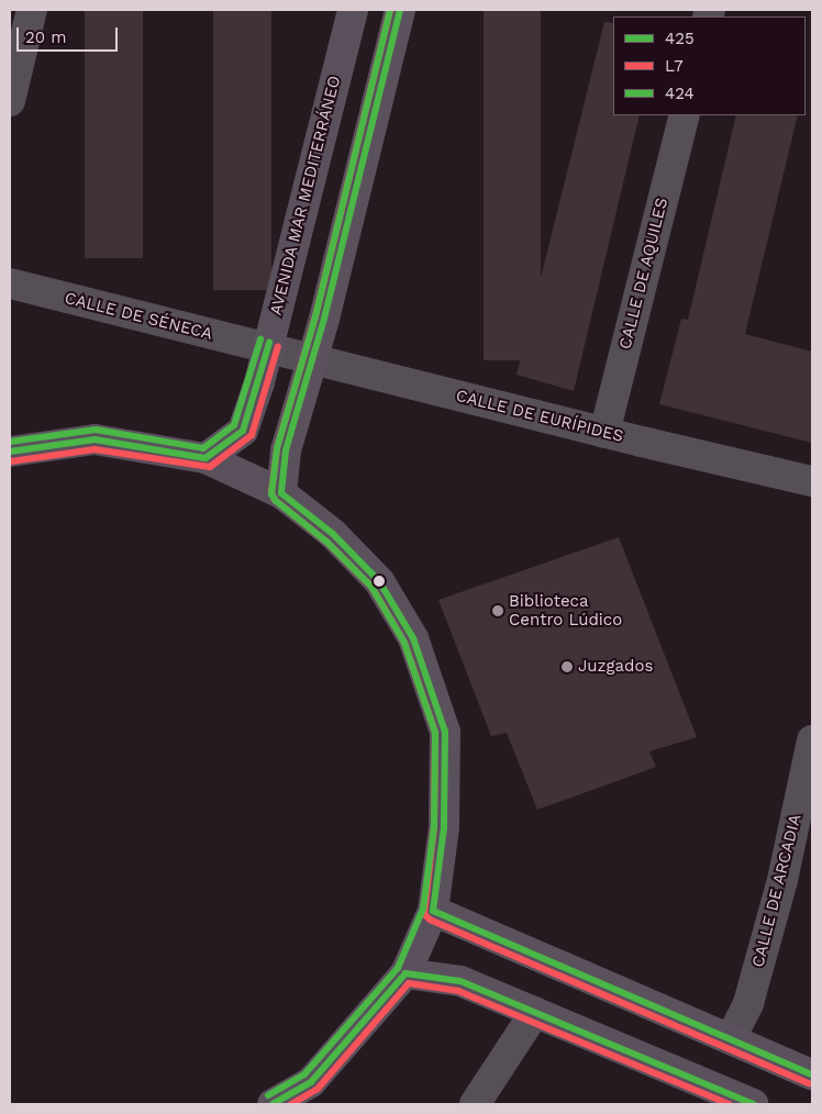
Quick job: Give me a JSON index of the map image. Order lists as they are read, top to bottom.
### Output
{
  "streets": {
    "street": [
      "AVENIDA MAR MEDITERRÁNEO",
      "CALLE DE AQUILES",
      "CALLE DE SÉNECA",
      "CALLE DE EURÍPIDES",
      "CALLE DE ARCADIA"
    ]
  },
  "crossings": [
    ["AVENIDA MAR MEDITERRÁNEO", "CALLE DE SÉNECA"],
    ["AVENIDA MAR MEDITERRÁNEO", "CALLE DE EURÍPIDES"],
    ["CALLE DE AQUILES", "CALLE DE EURÍPIDES"],
    ["CALLE DE SÉNECA", "CALLE DE EURÍPIDES"]
  ],
  "places": ["Biblioteca Centro Lúdico", "Juzgados"],
  "lines": ["transit line 425", "transit line L7", "transit line 424"],
  "legend": ["425", "L7", "424"],
  "scale_bar": "20 m"
}
